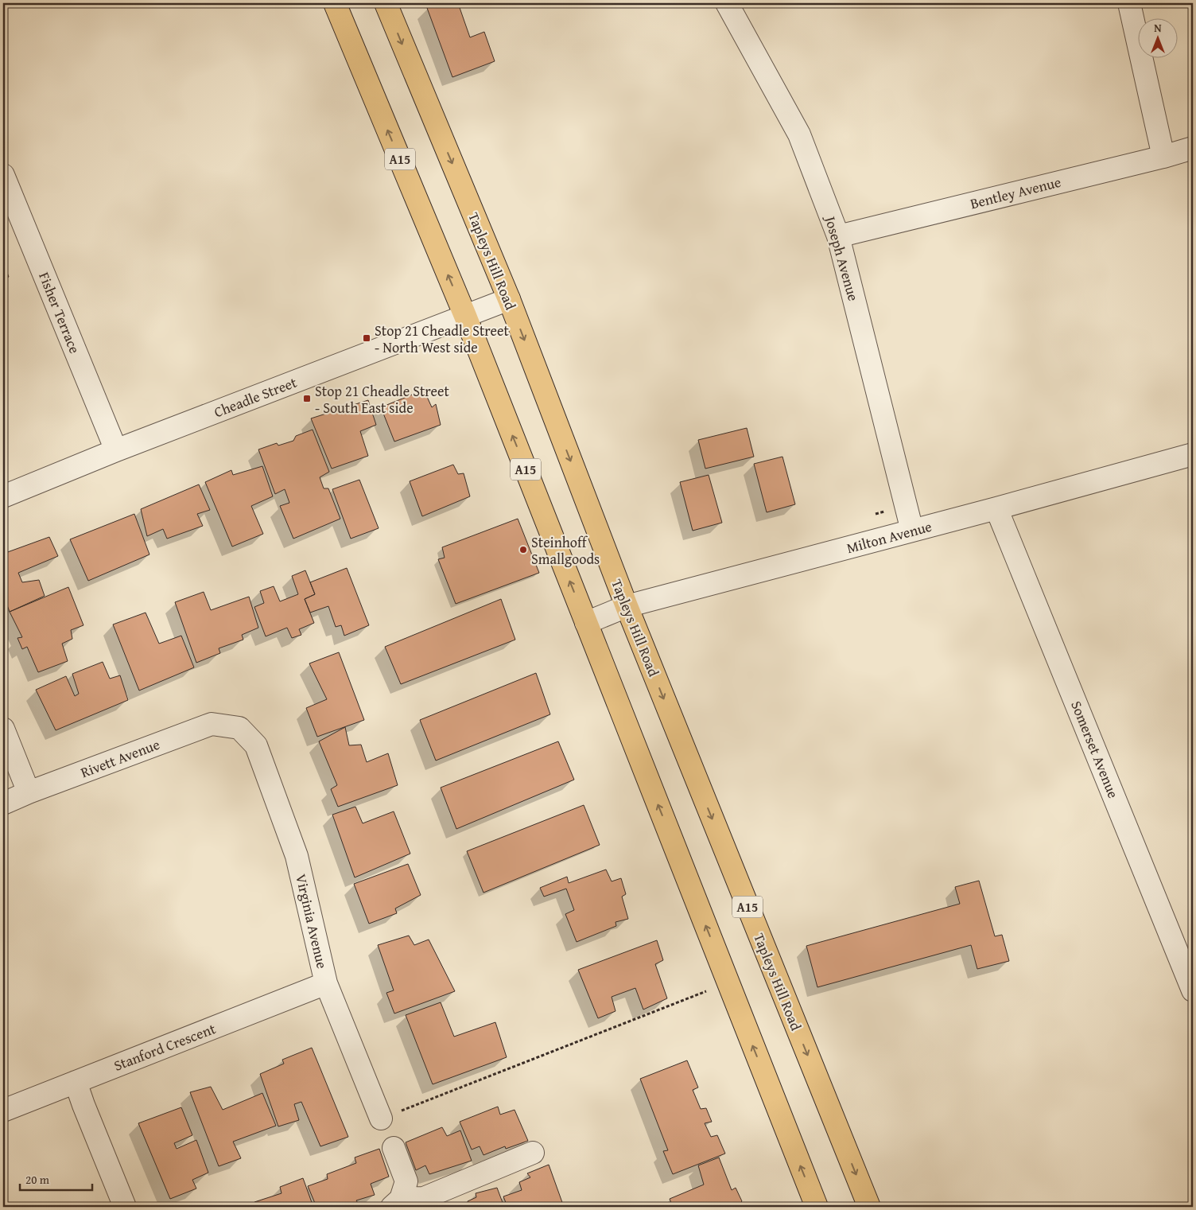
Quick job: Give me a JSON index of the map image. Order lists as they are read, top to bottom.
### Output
{
  "streets": {
    "main road": ["A15", "Tapleys Hill Road"],
    "street": [
      "Bentley Avenue",
      "Joseph Avenue",
      "Fisher Terrace",
      "Cheadle Street",
      "Milton Avenue",
      "Somerset Avenue",
      "Rivett Avenue",
      "Virginia Avenue",
      "Stanford Crescent"
    ]
  },
  "crossings": [
    ["A15", "Cheadle Street"],
    ["A15", "Milton Avenue"],
    ["Bentley Avenue", "Joseph Avenue"],
    ["Joseph Avenue", "Milton Avenue"],
    ["Tapleys Hill Road", "Cheadle Street"],
    ["Tapleys Hill Road", "Milton Avenue"],
    ["Fisher Terrace", "Cheadle Street"],
    ["Milton Avenue", "Somerset Avenue"],
    ["Rivett Avenue", "Virginia Avenue"],
    ["Virginia Avenue", "Stanford Crescent"]
  ],
  "places": {
    "transit": ["Stop 21 Cheadle Street - North West side", "Stop 21 Cheadle Street - South East side"],
    "other": ["Steinhoff Smallgoods"]
  },
  "scale_bar": "20 m",
  "north": "top"
}
